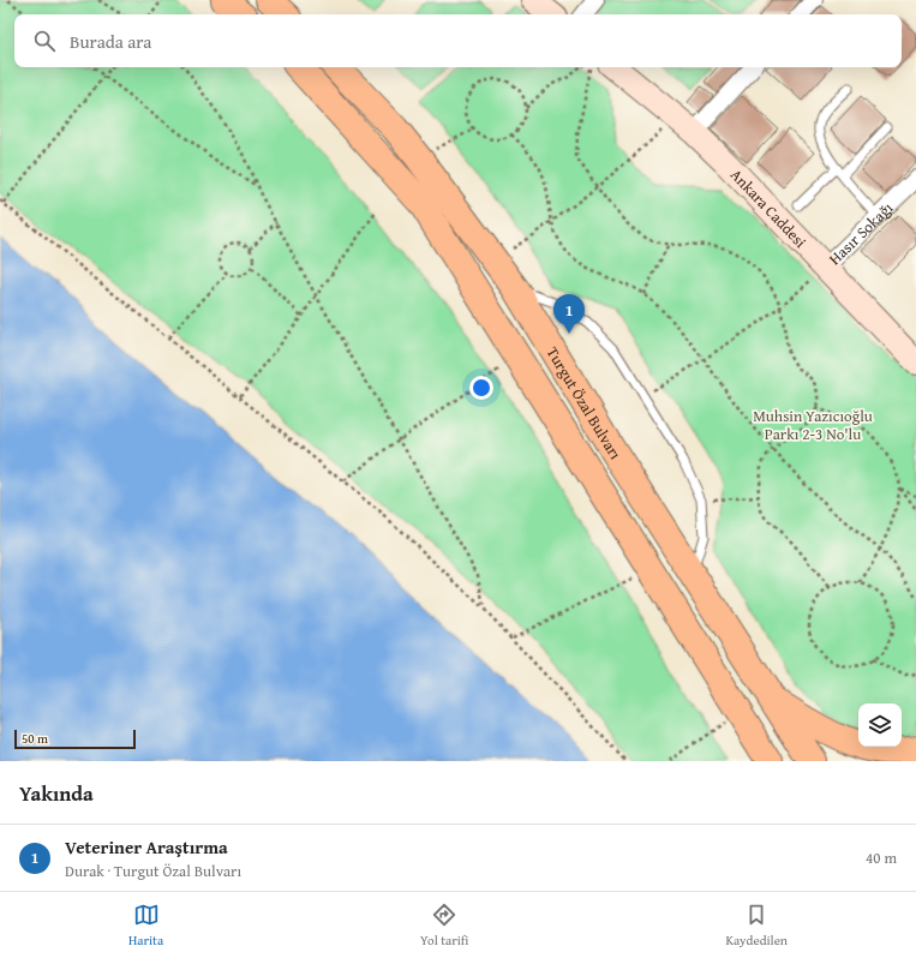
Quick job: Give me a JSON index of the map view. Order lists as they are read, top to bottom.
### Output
{
  "streets": {
    "highway": ["Turgut Özal Bulvarı"],
    "main road": ["Ankara Caddesi"],
    "street": ["Hasır Sokağı"]
  },
  "crossings": [
    ["Ankara Caddesi", "Hasır Sokağı"]
  ],
  "parks": ["Muhsin Yazıcıoğlu Parkı 2-3 No'lu"],
  "scale_bar": "50 m",
  "page": {
    "search": "Burada ara",
    "pins": "1",
    "scale": "50 m",
    "heading": "Yakında",
    "list": [
      {
        "mark": "1",
        "name": "Veteriner Araştırma",
        "note": "Durak · Turgut Özal Bulvarı",
        "value": "40 m"
      }
    ],
    "nav": ["Harita", "Yol tarifi", "Kaydedilen"]
  }
}
